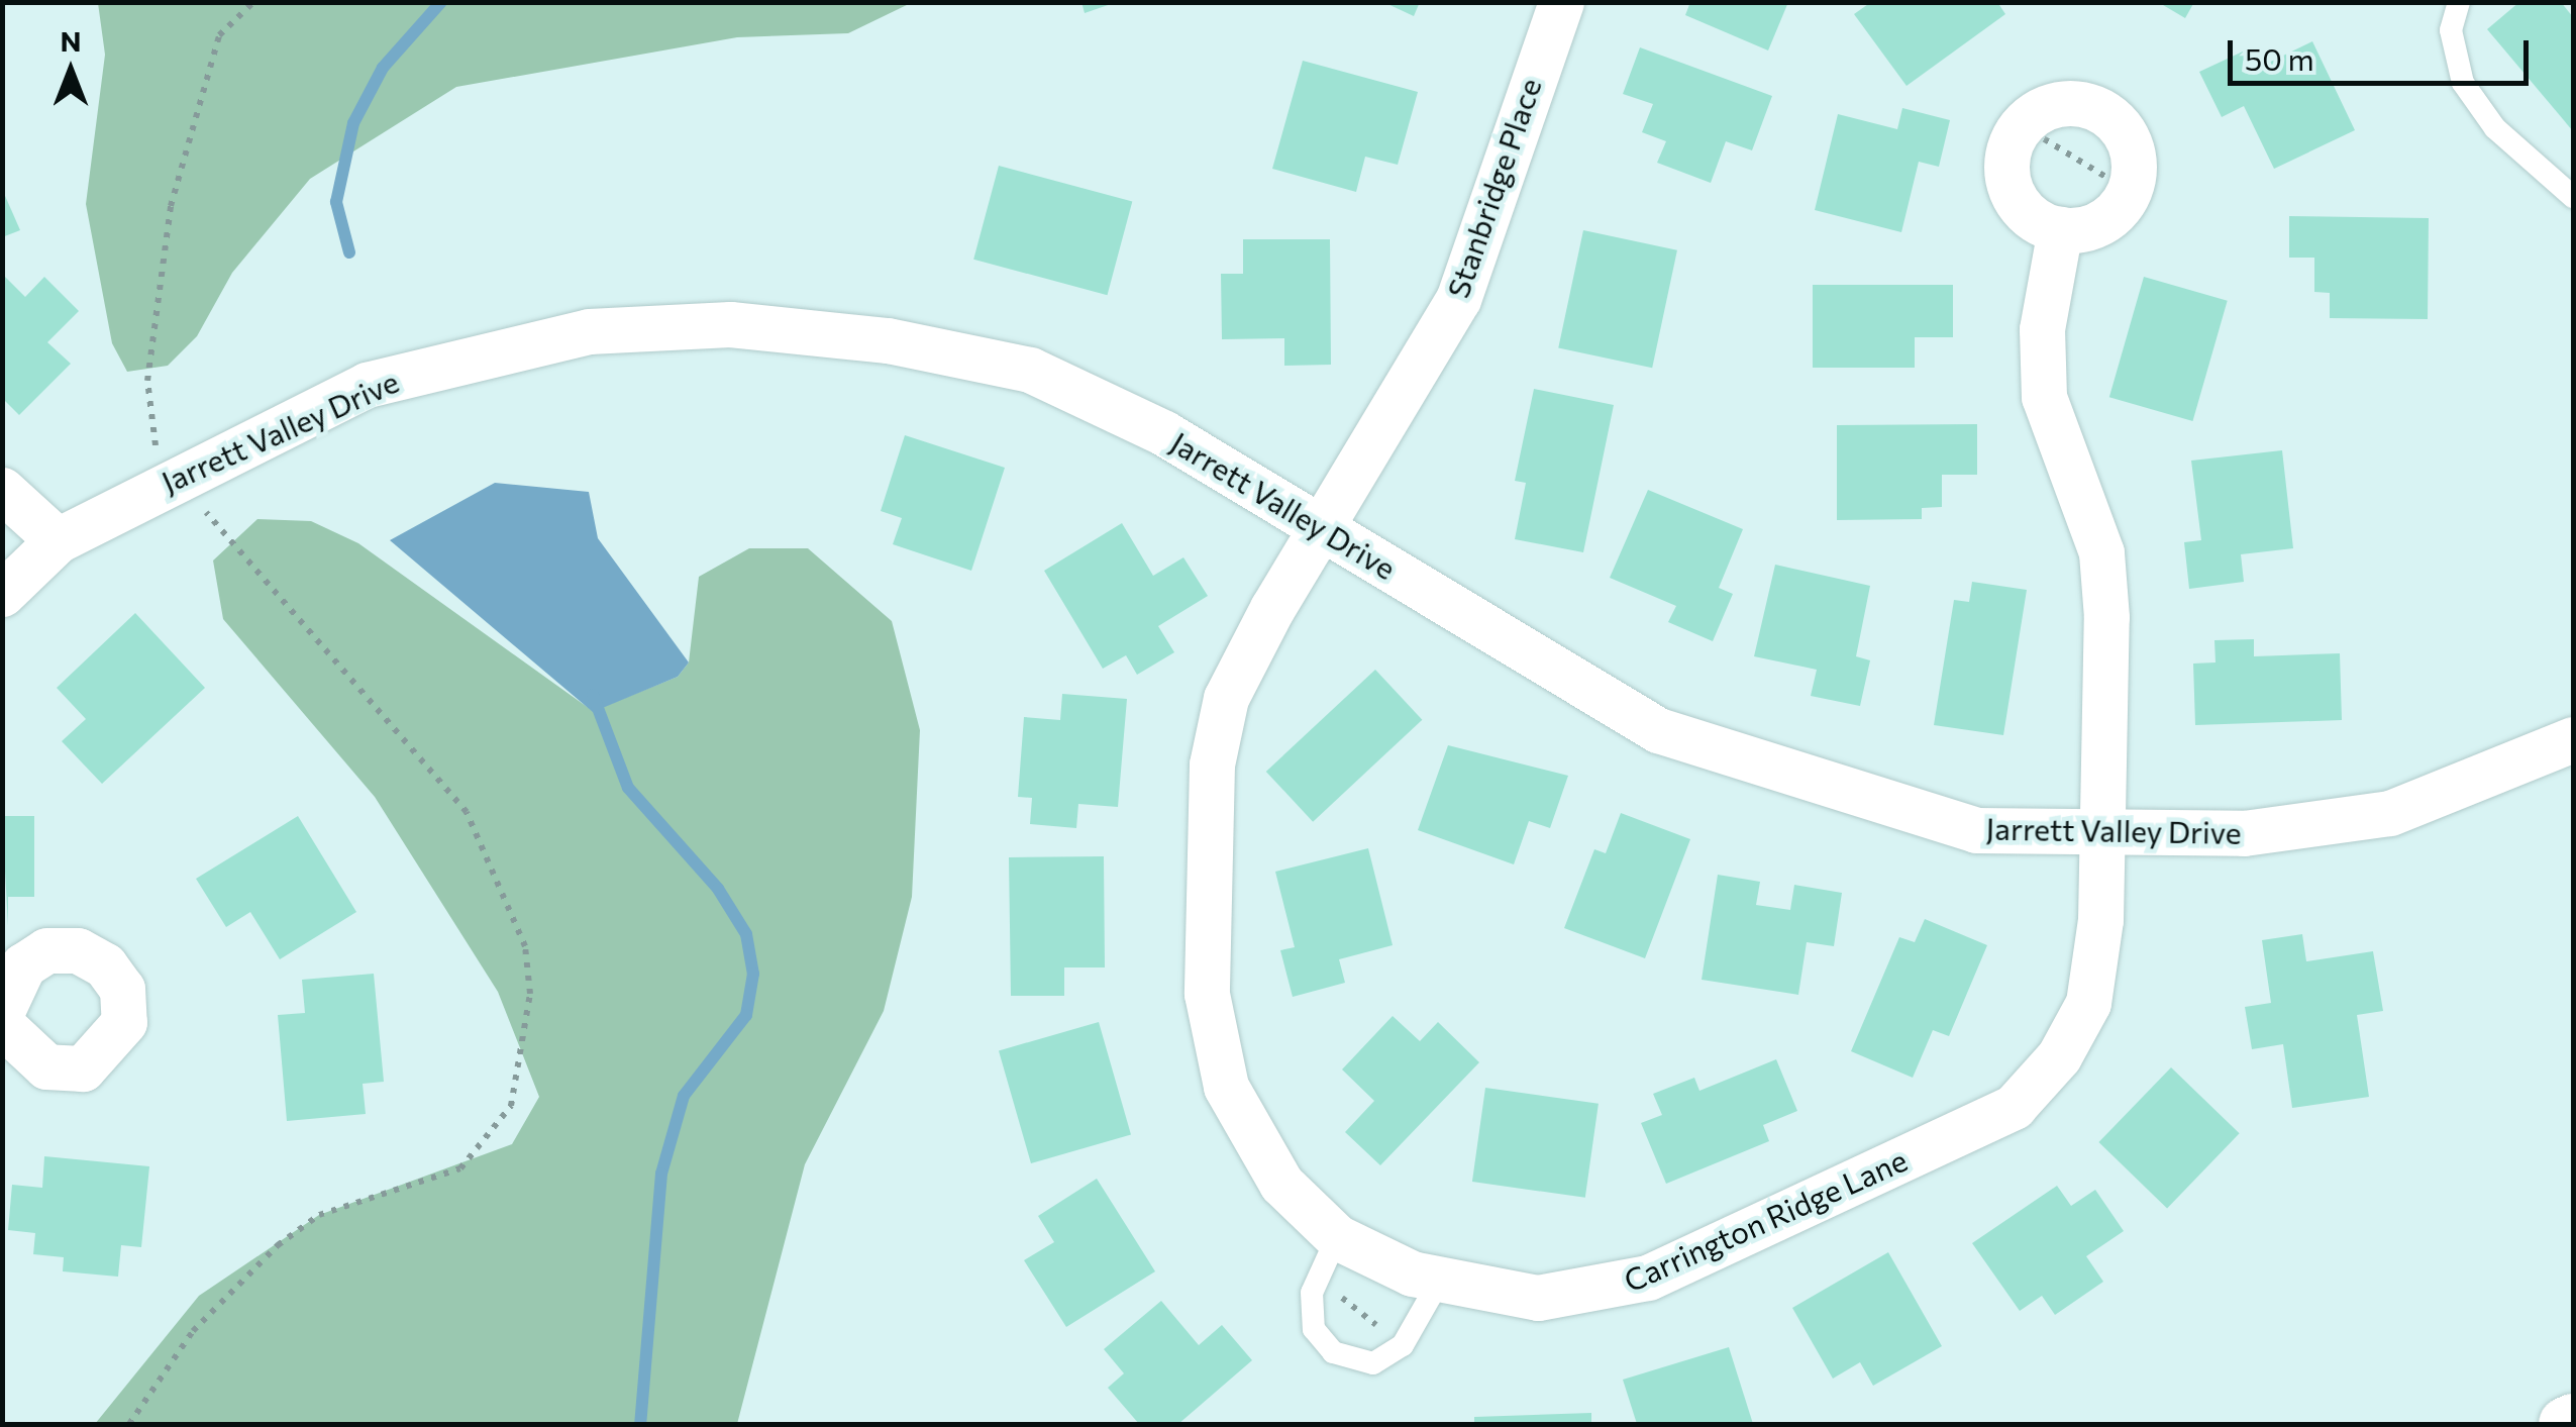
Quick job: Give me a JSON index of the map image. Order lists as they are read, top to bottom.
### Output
{
  "streets": {
    "street": ["Stanbridge Place", "Jarrett Valley Drive", "Carrington Ridge Lane"]
  },
  "crossings": [
    ["Stanbridge Place", "Jarrett Valley Drive"],
    ["Stanbridge Place", "Carrington Ridge Lane"],
    ["Jarrett Valley Drive", "Carrington Ridge Lane"]
  ],
  "scale_bar": "50 m",
  "north": "top"
}
